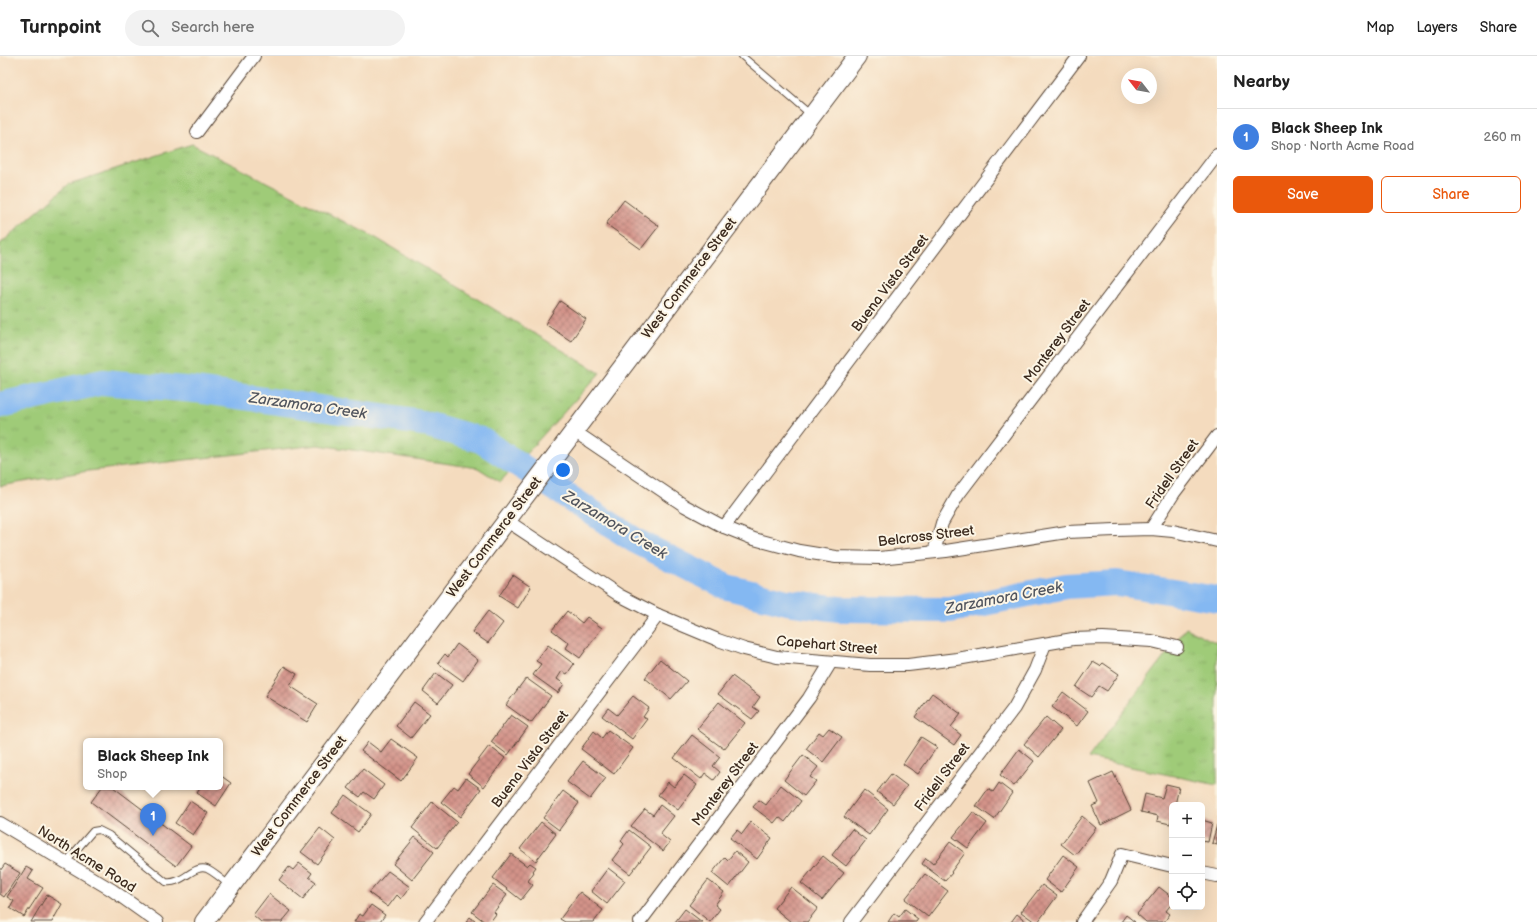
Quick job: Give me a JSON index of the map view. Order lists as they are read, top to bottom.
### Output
{
  "streets": {
    "main road": ["West Commerce Street"],
    "street": [
      "Buena Vista Street",
      "Monterey Street",
      "Fridell Street",
      "Belcross Street",
      "Capehart Street",
      "North Acme Road"
    ]
  },
  "crossings": [
    ["West Commerce Street", "Belcross Street"],
    ["West Commerce Street", "Capehart Street"],
    ["Buena Vista Street", "Belcross Street"],
    ["Buena Vista Street", "Capehart Street"],
    ["Monterey Street", "Belcross Street"],
    ["Monterey Street", "Capehart Street"],
    ["Fridell Street", "Belcross Street"],
    ["Fridell Street", "Capehart Street"]
  ],
  "water": ["Zarzamora Creek"],
  "north": "top left",
  "page": {
    "header": "Turnpoint",
    "search": "Search here",
    "nav": ["Map", "Layers", "Share"],
    "heading": "Nearby",
    "list": [
      {
        "mark": "1",
        "name": "Black Sheep Ink",
        "note": "Shop · North Acme Road",
        "value": "260 m"
      }
    ],
    "buttons": ["Save", "Share"],
    "popup": ["Black Sheep Ink", "Shop"],
    "map_buttons": ["+", "−"],
    "pins": "1"
  }
}
